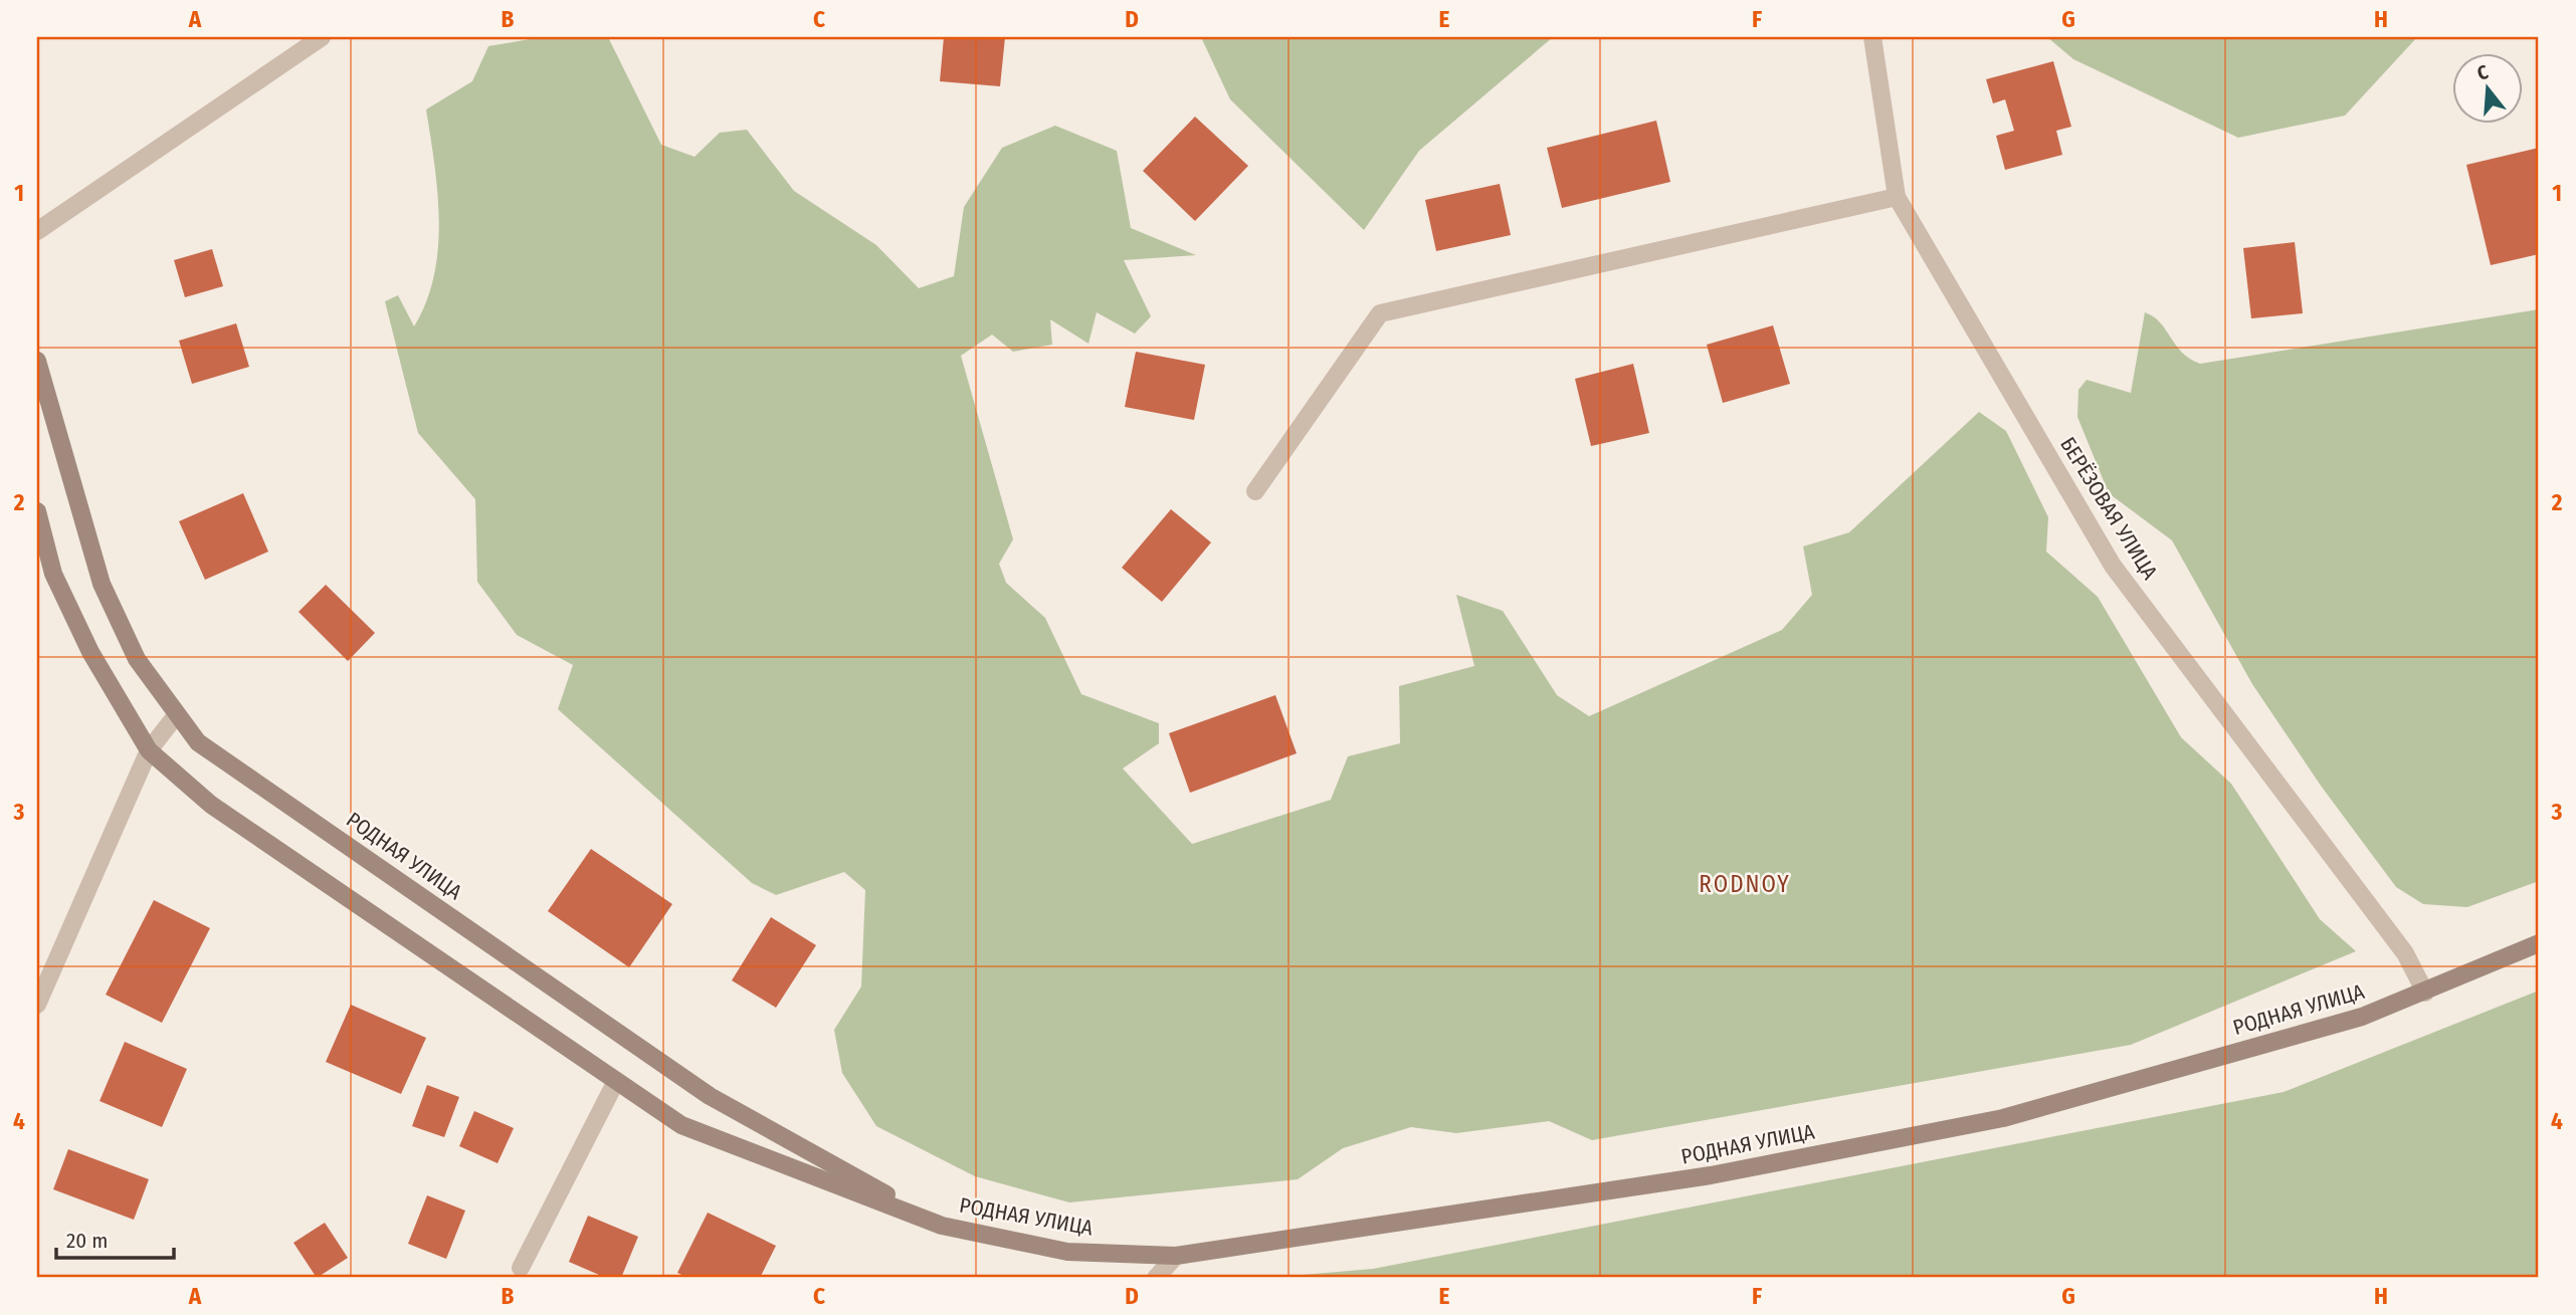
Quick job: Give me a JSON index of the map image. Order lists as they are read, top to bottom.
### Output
{
  "streets": {
    "street": ["БЕРЁЗОВАЯ УЛИЦА", "РОДНАЯ УЛИЦА"]
  },
  "crossings": [
    ["БЕРЁЗОВАЯ УЛИЦА", "РОДНАЯ УЛИЦА"]
  ],
  "districts": ["RODNOY"],
  "scale_bar": "20 m",
  "north": "top",
  "grid": {
    "columns": [
      "A",
      "B",
      "C",
      "D",
      "E",
      "F",
      "G",
      "H"
    ],
    "rows": [
      "1",
      "2",
      "3",
      "4"
    ]
  }
}
